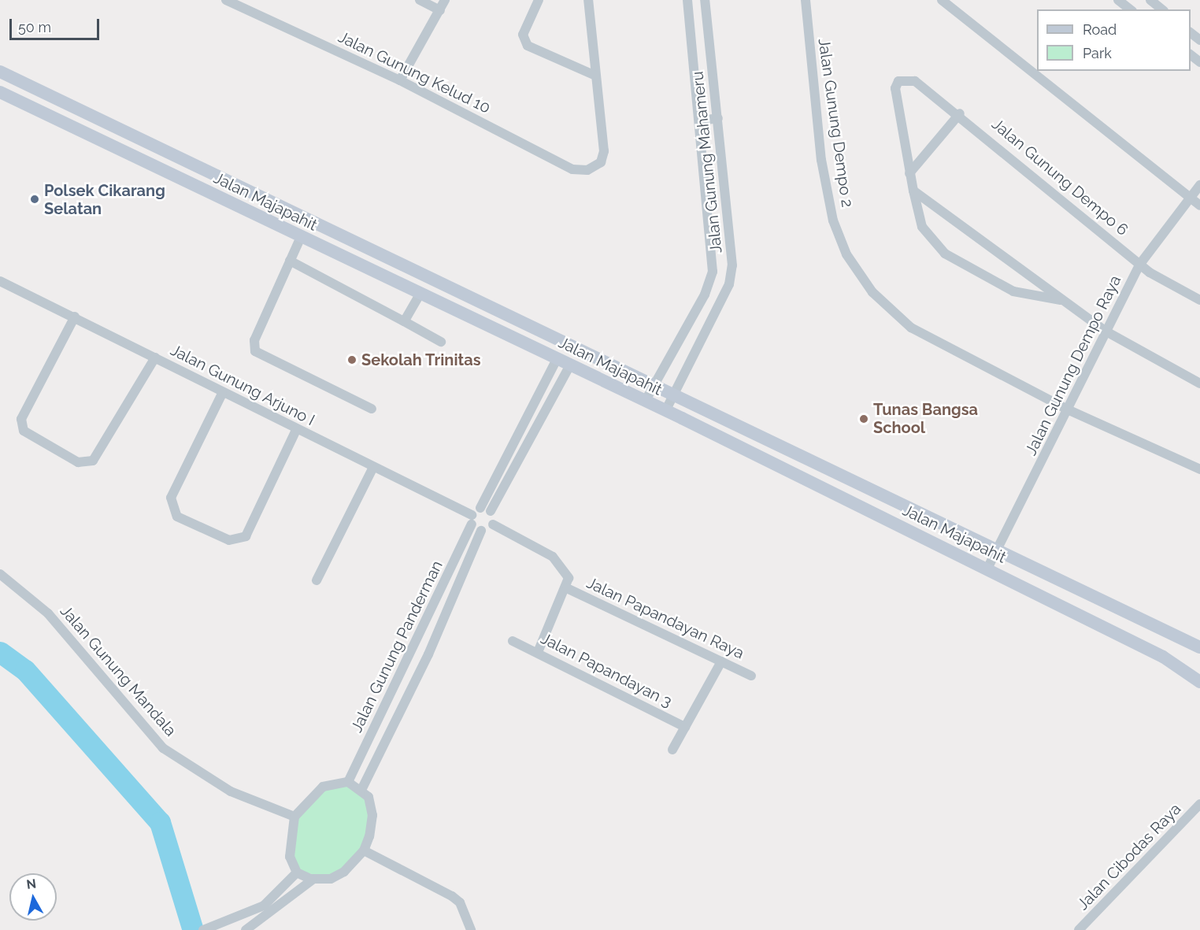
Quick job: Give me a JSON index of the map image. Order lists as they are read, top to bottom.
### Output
{
  "streets": {
    "street": [
      "Jalan Gunung Kelud 10",
      "Jalan Gunung Dempo 2",
      "Jalan Gunung Mahameru",
      "Jalan Gunung Dempo 6",
      "Jalan Majapahit",
      "Jalan Gunung Dempo Raya",
      "Jalan Gunung Arjuno I",
      "Jalan Papandayan Raya",
      "Jalan Gunung Panderman",
      "Jalan Papandayan 3",
      "Jalan Gunung Mandala",
      "Jalan Cibodas Raya"
    ]
  },
  "crossings": [
    ["Jalan Gunung Dempo 2", "Jalan Gunung Dempo Raya"],
    ["Jalan Gunung Mahameru", "Jalan Majapahit"],
    ["Jalan Gunung Dempo 6", "Jalan Gunung Dempo Raya"],
    ["Jalan Majapahit", "Jalan Gunung Dempo Raya"],
    ["Jalan Majapahit", "Jalan Gunung Panderman"],
    ["Jalan Gunung Arjuno I", "Jalan Gunung Panderman"],
    ["Jalan Gunung Panderman", "Jalan Gunung Mandala"]
  ],
  "places": ["Polsek Cikarang Selatan", "Sekolah Trinitas", "Tunas Bangsa School"],
  "legend": ["Road", "Park"],
  "scale_bar": "50 m",
  "north": "top"
}
